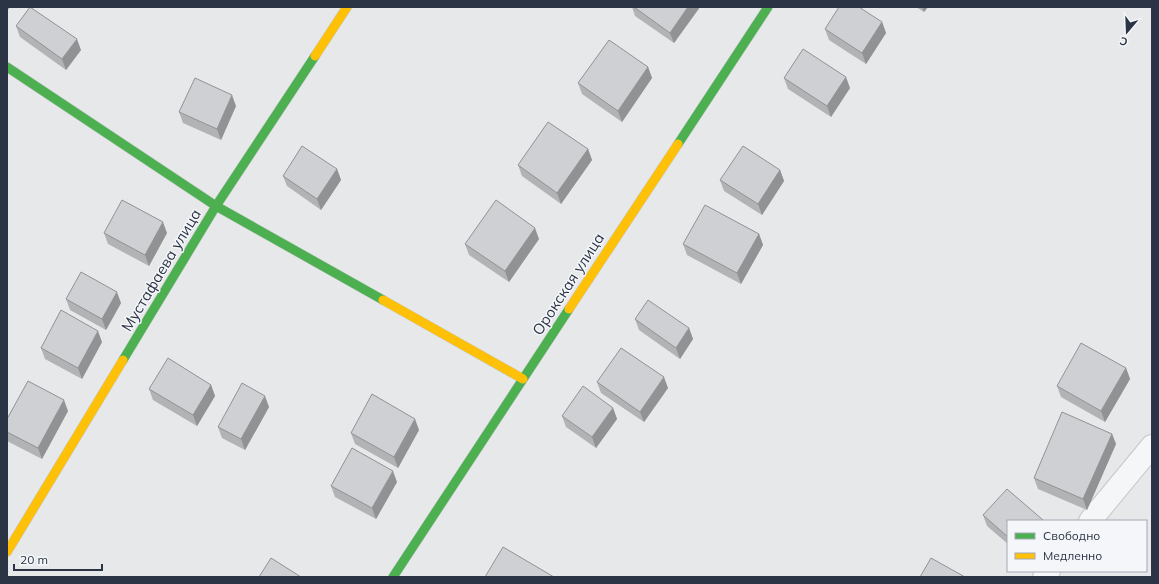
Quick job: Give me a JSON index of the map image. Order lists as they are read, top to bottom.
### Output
{
  "streets": {
    "street": ["Мустафаева улица", "Орокская улица"]
  },
  "legend": ["Свободно", "Медленно"],
  "scale_bar": "20 m",
  "north": "bottom"
}
